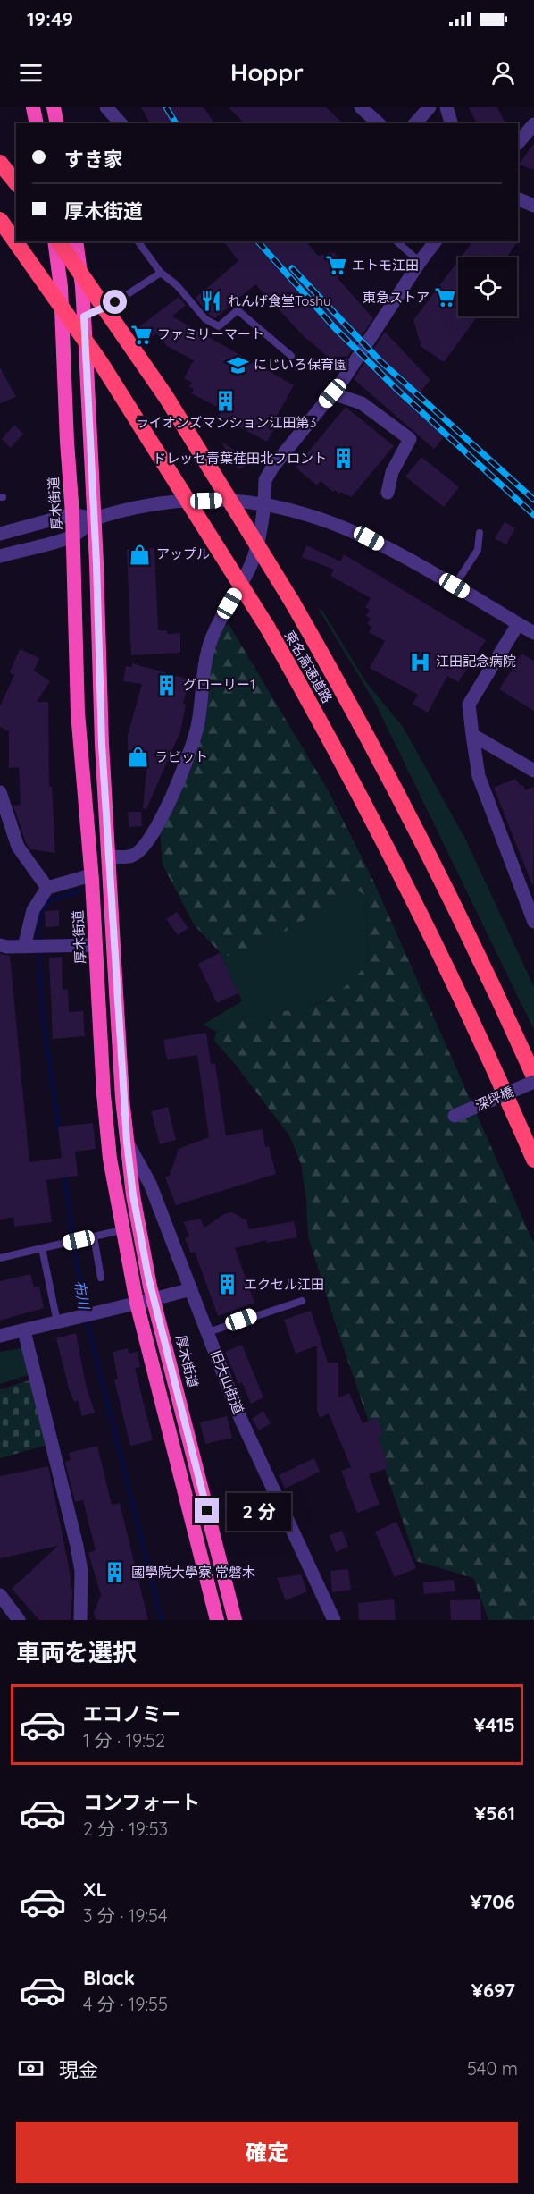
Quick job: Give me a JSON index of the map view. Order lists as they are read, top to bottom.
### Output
{
  "streets": {
    "highway": ["厚木街道", "東名高速道路"],
    "street": ["深坪橋", "旧大山街道"]
  },
  "crossings": [
    ["厚木街道", "旧大山街道"]
  ],
  "water": ["布川"],
  "places": {
    "supermarket": ["エトモ江田", "東急ストア", "ファミリーマート"],
    "restaurant": ["れんげ食堂Toshu"],
    "school or university": ["にじいろ保育園"],
    "building": [
      "ライオンズマンション江田第3",
      "ドレッセ青葉荏田北フロント",
      "グローリー1",
      "エクセル江田",
      "國學院大學寮 常磐木"
    ],
    "shop": ["アップル", "ラビット"],
    "hospital": ["江田記念病院"]
  },
  "page": {
    "status": "19:49",
    "header": "Hoppr",
    "banner": ["すき家", "厚木街道"],
    "bubble": "2 分",
    "heading": "車両を選択",
    "list": [
      {
        "name": "エコノミー",
        "note": "1 分 · 19:52",
        "value": "¥415"
      },
      {
        "name": "コンフォート",
        "note": "2 分 · 19:53",
        "value": "¥561"
      },
      {
        "name": "XL",
        "note": "3 分 · 19:54",
        "value": "¥706"
      },
      {
        "name": "Black",
        "note": "4 分 · 19:55",
        "value": "¥697"
      }
    ],
    "pay": ["現金", "540 m"],
    "buttons": "確定"
  }
}
